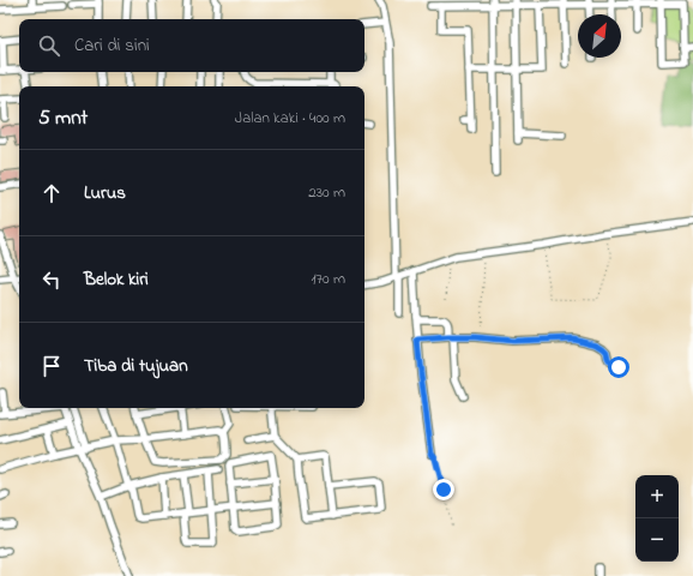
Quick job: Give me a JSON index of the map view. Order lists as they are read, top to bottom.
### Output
{
  "north": "top right",
  "page": {
    "search": "Cari di sini",
    "heading": ["5 mnt", "Jalan kaki · 400 m"],
    "list": [
      ["Lurus", "230 m"],
      ["Belok kiri", "170 m"],
      "Tiba di tujuan"
    ],
    "map_buttons": ["+", "−"]
  }
}
